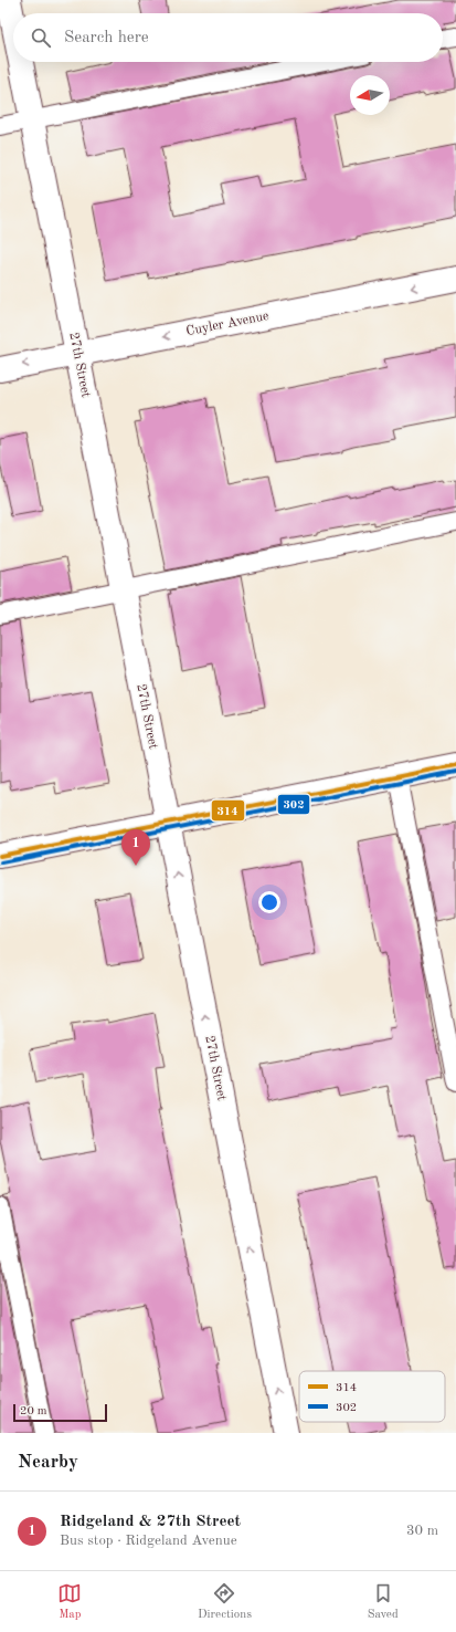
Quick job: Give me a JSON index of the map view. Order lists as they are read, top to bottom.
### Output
{
  "streets": {
    "street": ["Cuyler Avenue", "27th Street"]
  },
  "crossings": [
    ["Cuyler Avenue", "27th Street"]
  ],
  "one_way": ["Cuyler Avenue", "27th Street"],
  "lines": ["transit line 314", "transit line 302"],
  "legend": ["314", "302"],
  "scale_bar": "20 m",
  "north": "left",
  "page": {
    "search": "Search here",
    "pins": "1",
    "scale": "20 m",
    "heading": "Nearby",
    "list": [
      {
        "mark": "1",
        "name": "Ridgeland & 27th Street",
        "note": "Bus stop · Ridgeland Avenue",
        "value": "30 m"
      }
    ],
    "nav": ["Map", "Directions", "Saved"]
  }
}
